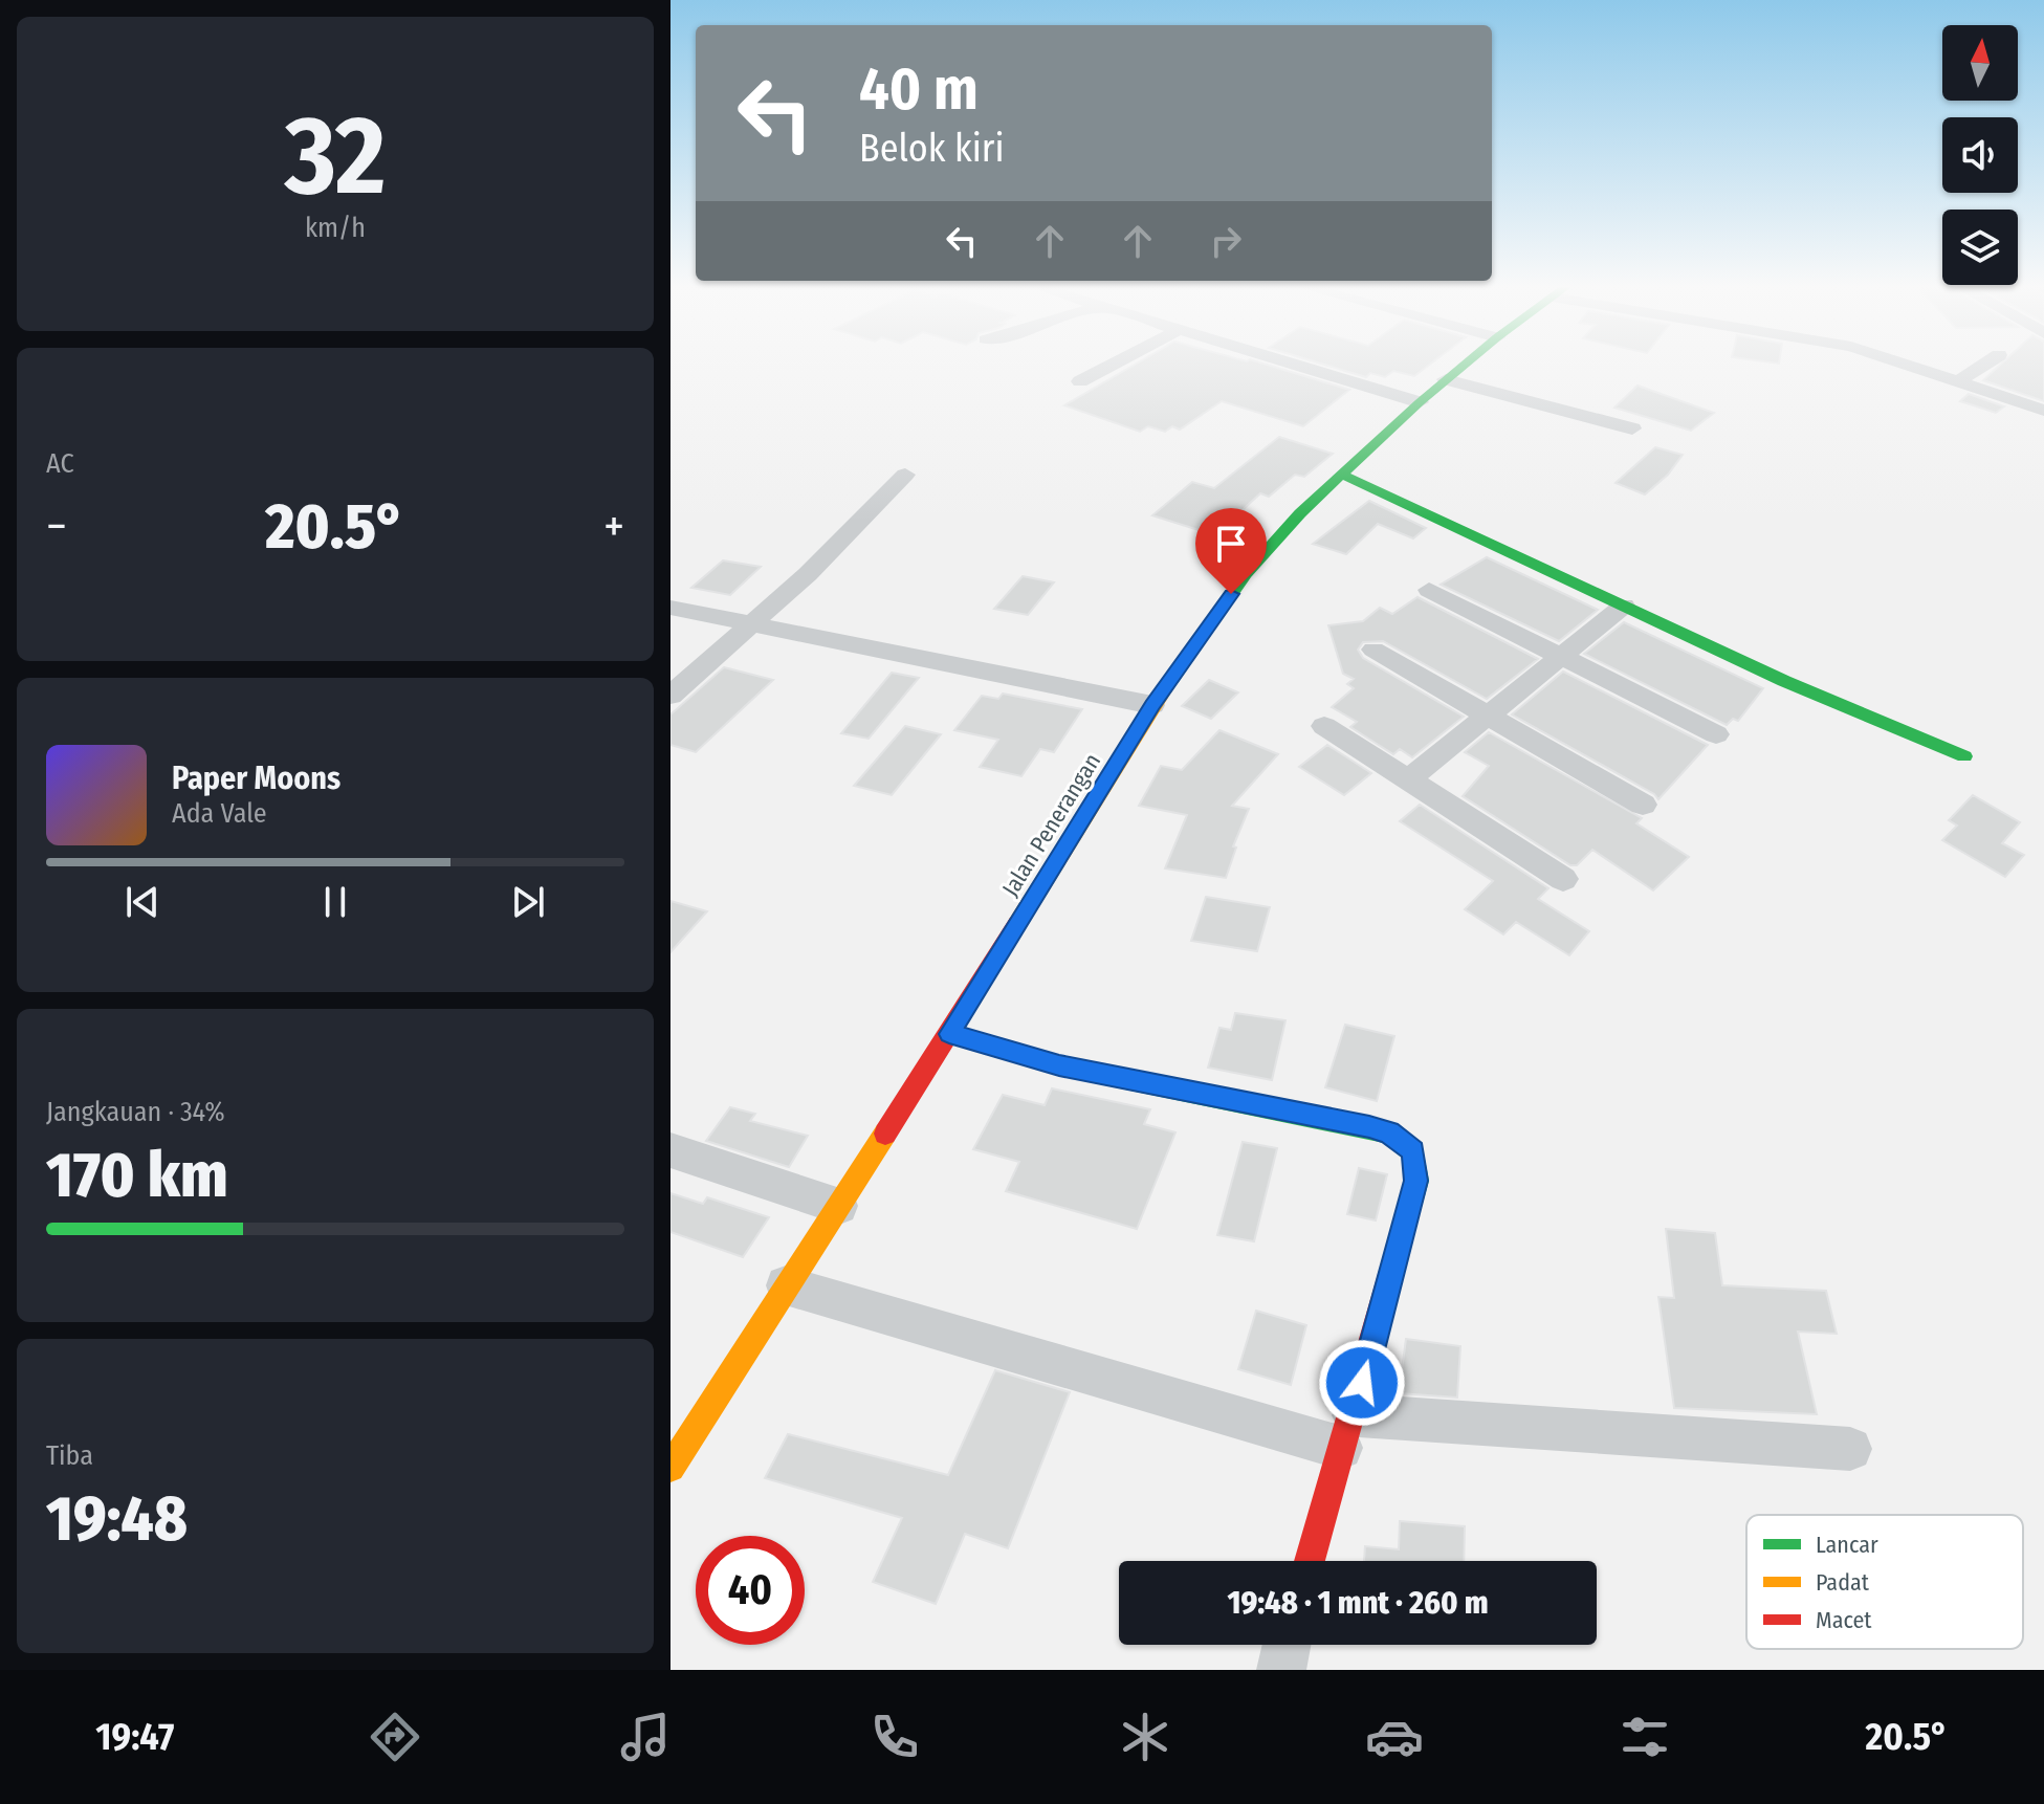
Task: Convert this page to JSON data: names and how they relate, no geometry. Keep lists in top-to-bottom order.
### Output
{
  "streets": {
    "street": ["Jalan Penerangan"]
  },
  "legend": ["Lancar", "Padat", "Macet"],
  "north": "top",
  "page": {
    "tile": [
      ["32", "km/h"],
      "AC",
      ["Jangkauan · 34%", "170 km"],
      ["Tiba", "19:48"]
    ],
    "turn": ["40 m", "Belok kiri"],
    "heat": ["−", "20.5°", "+"],
    "song": ["Paper Moons", "Ada Vale"],
    "limit": "40",
    "trip": "19:48 · 1 mnt · 260 m",
    "tabs": ["19:47", "20.5°"]
  }
}
